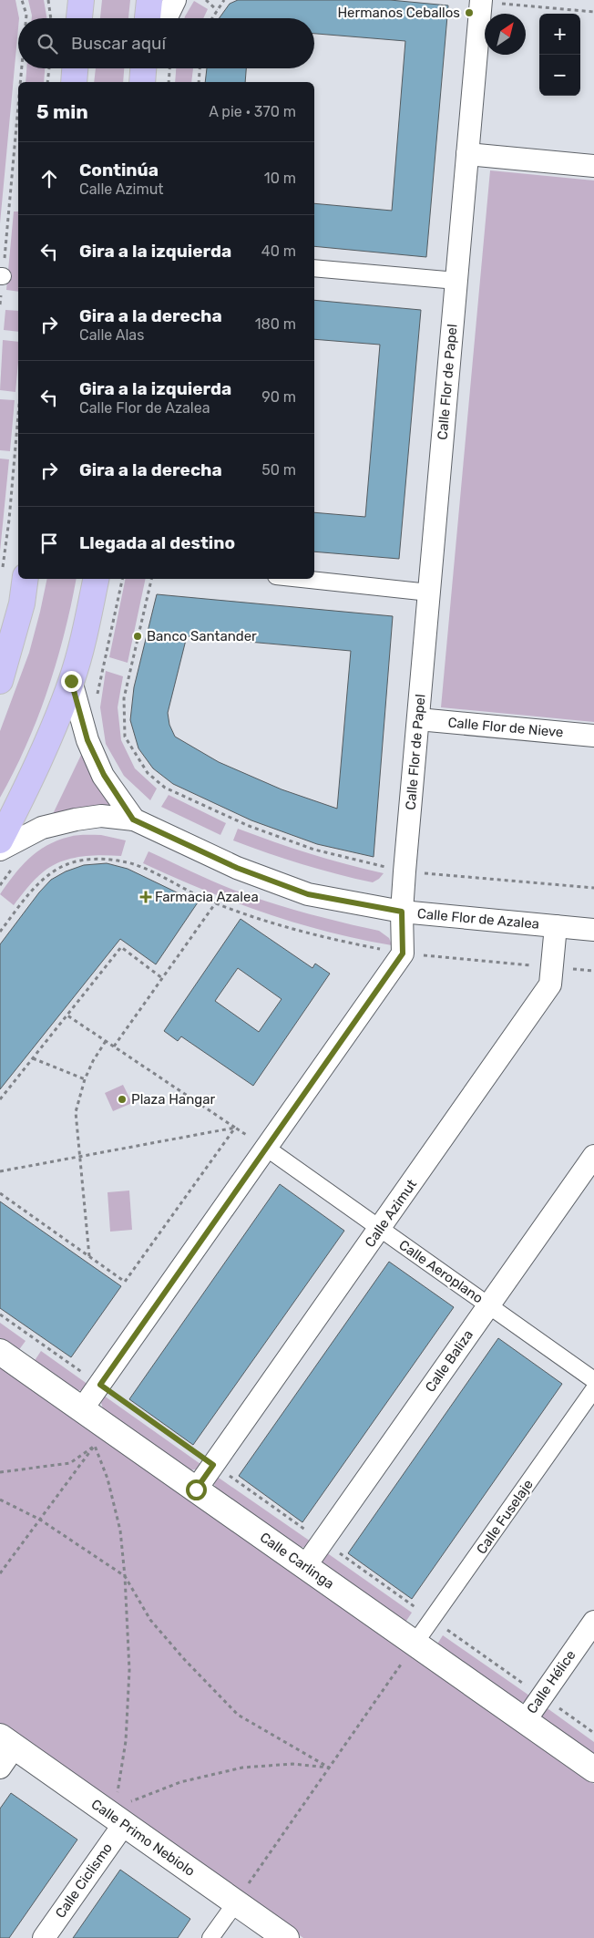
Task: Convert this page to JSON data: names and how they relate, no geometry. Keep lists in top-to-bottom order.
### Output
{
  "streets": {
    "street": [
      "Calle Flor de Papel",
      "Calle Flor de Nieve",
      "Calle Flor de Azalea",
      "Calle Azimut",
      "Calle Aeroplano",
      "Calle Baliza",
      "Calle Fuselaje",
      "Calle Carlinga",
      "Calle Hélice",
      "Calle Primo Nebiolo",
      "Calle Ciclismo"
    ]
  },
  "crossings": [
    ["Calle Flor de Papel", "Calle Flor de Nieve"],
    ["Calle Flor de Papel", "Calle Flor de Azalea"],
    ["Calle Flor de Azalea", "Calle Azimut"],
    ["Calle Azimut", "Calle Aeroplano"],
    ["Calle Azimut", "Calle Carlinga"],
    ["Calle Aeroplano", "Calle Baliza"],
    ["Calle Baliza", "Calle Carlinga"],
    ["Calle Fuselaje", "Calle Carlinga"],
    ["Calle Carlinga", "Calle Hélice"],
    ["Calle Primo Nebiolo", "Calle Ciclismo"]
  ],
  "places": {
    "other": ["Hermanos Ceballos", "Banco Santander", "Plaza Hangar"],
    "health": ["Farmacia Azalea"]
  },
  "north": "top right",
  "page": {
    "map_buttons": ["+", "−"],
    "search": "Buscar aquí",
    "heading": ["5 min", "A pie · 370 m"],
    "list": [
      ["Continúa", "Calle Azimut", "10 m"],
      ["Gira a la izquierda", "40 m"],
      ["Gira a la derecha", "Calle Alas", "180 m"],
      ["Gira a la izquierda", "Calle Flor de Azalea", "90 m"],
      ["Gira a la derecha", "50 m"],
      "Llegada al destino"
    ]
  }
}
